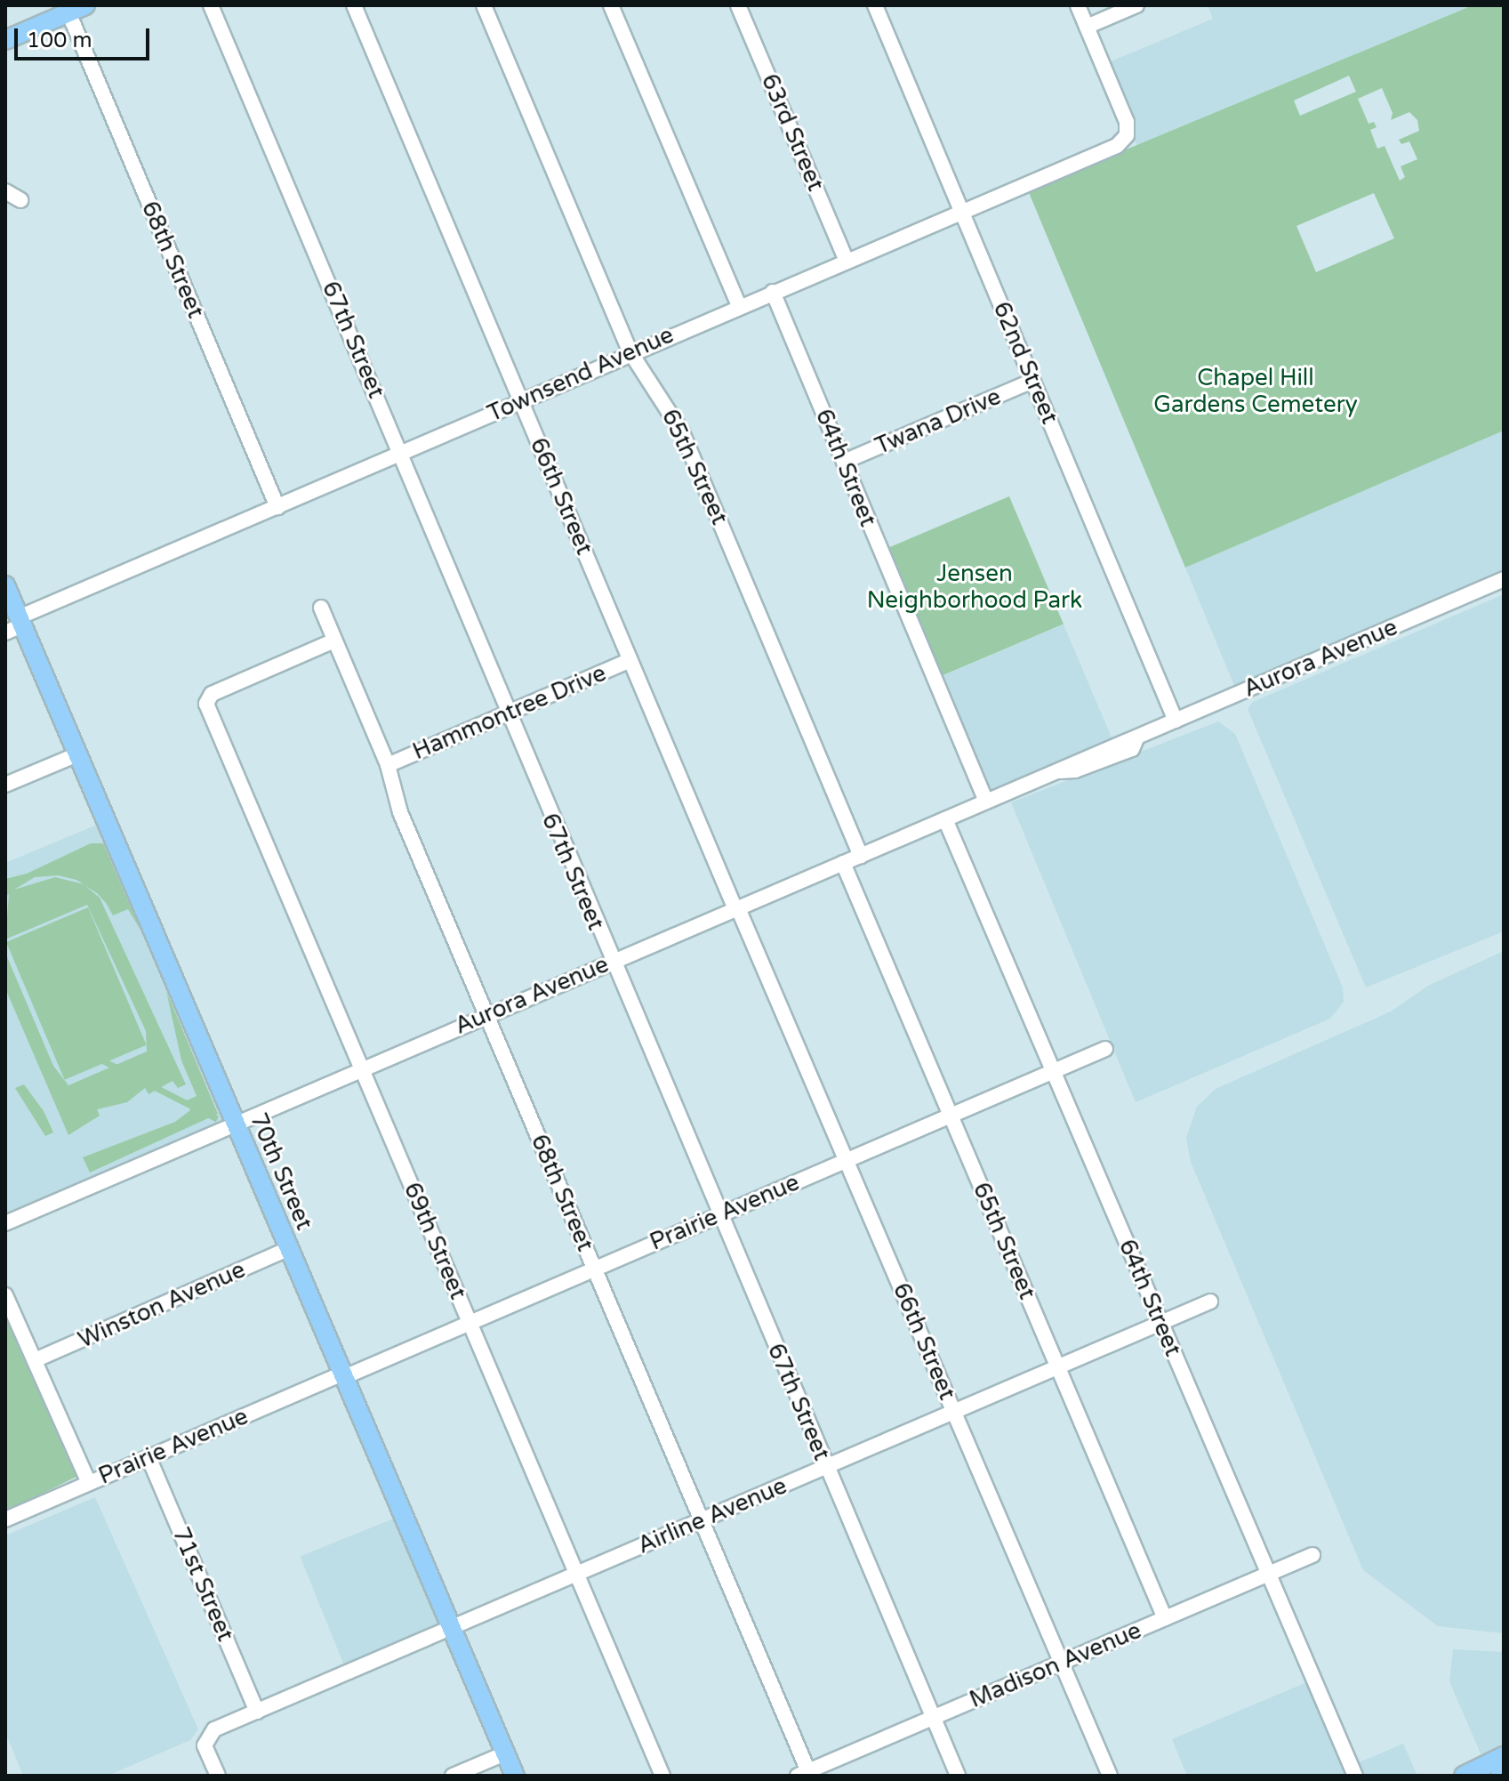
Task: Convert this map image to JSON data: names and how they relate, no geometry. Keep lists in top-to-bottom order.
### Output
{
  "streets": {
    "main road": ["70th Street"],
    "street": [
      "63rd Street",
      "68th Street",
      "67th Street",
      "62nd Street",
      "Townsend Avenue",
      "Twana Drive",
      "65th Street",
      "64th Street",
      "66th Street",
      "Aurora Avenue",
      "Hammontree Drive",
      "Prairie Avenue",
      "69th Street",
      "Winston Avenue",
      "Airline Avenue",
      "71st Street",
      "Madison Avenue"
    ]
  },
  "crossings": [
    ["63rd Street", "Townsend Avenue"],
    ["68th Street", "Townsend Avenue"],
    ["68th Street", "Aurora Avenue"],
    ["68th Street", "Hammontree Drive"],
    ["68th Street", "Prairie Avenue"],
    ["68th Street", "69th Street"],
    ["68th Street", "Airline Avenue"],
    ["68th Street", "Madison Avenue"],
    ["67th Street", "Townsend Avenue"],
    ["67th Street", "Aurora Avenue"],
    ["67th Street", "Hammontree Drive"],
    ["67th Street", "Prairie Avenue"],
    ["67th Street", "Airline Avenue"],
    ["67th Street", "Madison Avenue"],
    ["62nd Street", "Townsend Avenue"],
    ["62nd Street", "Twana Drive"],
    ["62nd Street", "Aurora Avenue"],
    ["Townsend Avenue", "65th Street"],
    ["Townsend Avenue", "64th Street"],
    ["Townsend Avenue", "66th Street"],
    ["Townsend Avenue", "70th Street"],
    ["Twana Drive", "64th Street"],
    ["65th Street", "Aurora Avenue"],
    ["65th Street", "Prairie Avenue"],
    ["65th Street", "Airline Avenue"],
    ["65th Street", "Madison Avenue"],
    ["64th Street", "Aurora Avenue"],
    ["64th Street", "Prairie Avenue"],
    ["64th Street", "Airline Avenue"],
    ["64th Street", "Madison Avenue"],
    ["66th Street", "Aurora Avenue"],
    ["66th Street", "Hammontree Drive"],
    ["66th Street", "Prairie Avenue"],
    ["66th Street", "Airline Avenue"],
    ["66th Street", "Madison Avenue"],
    ["Aurora Avenue", "70th Street"],
    ["Aurora Avenue", "69th Street"],
    ["70th Street", "Prairie Avenue"],
    ["70th Street", "Winston Avenue"],
    ["70th Street", "Airline Avenue"],
    ["Prairie Avenue", "69th Street"],
    ["Prairie Avenue", "71st Street"],
    ["69th Street", "Airline Avenue"],
    ["Airline Avenue", "71st Street"]
  ],
  "parks": ["Chapel Hill Gardens Cemetery", "Jensen Neighborhood Park"],
  "scale_bar": "100 m"
}
